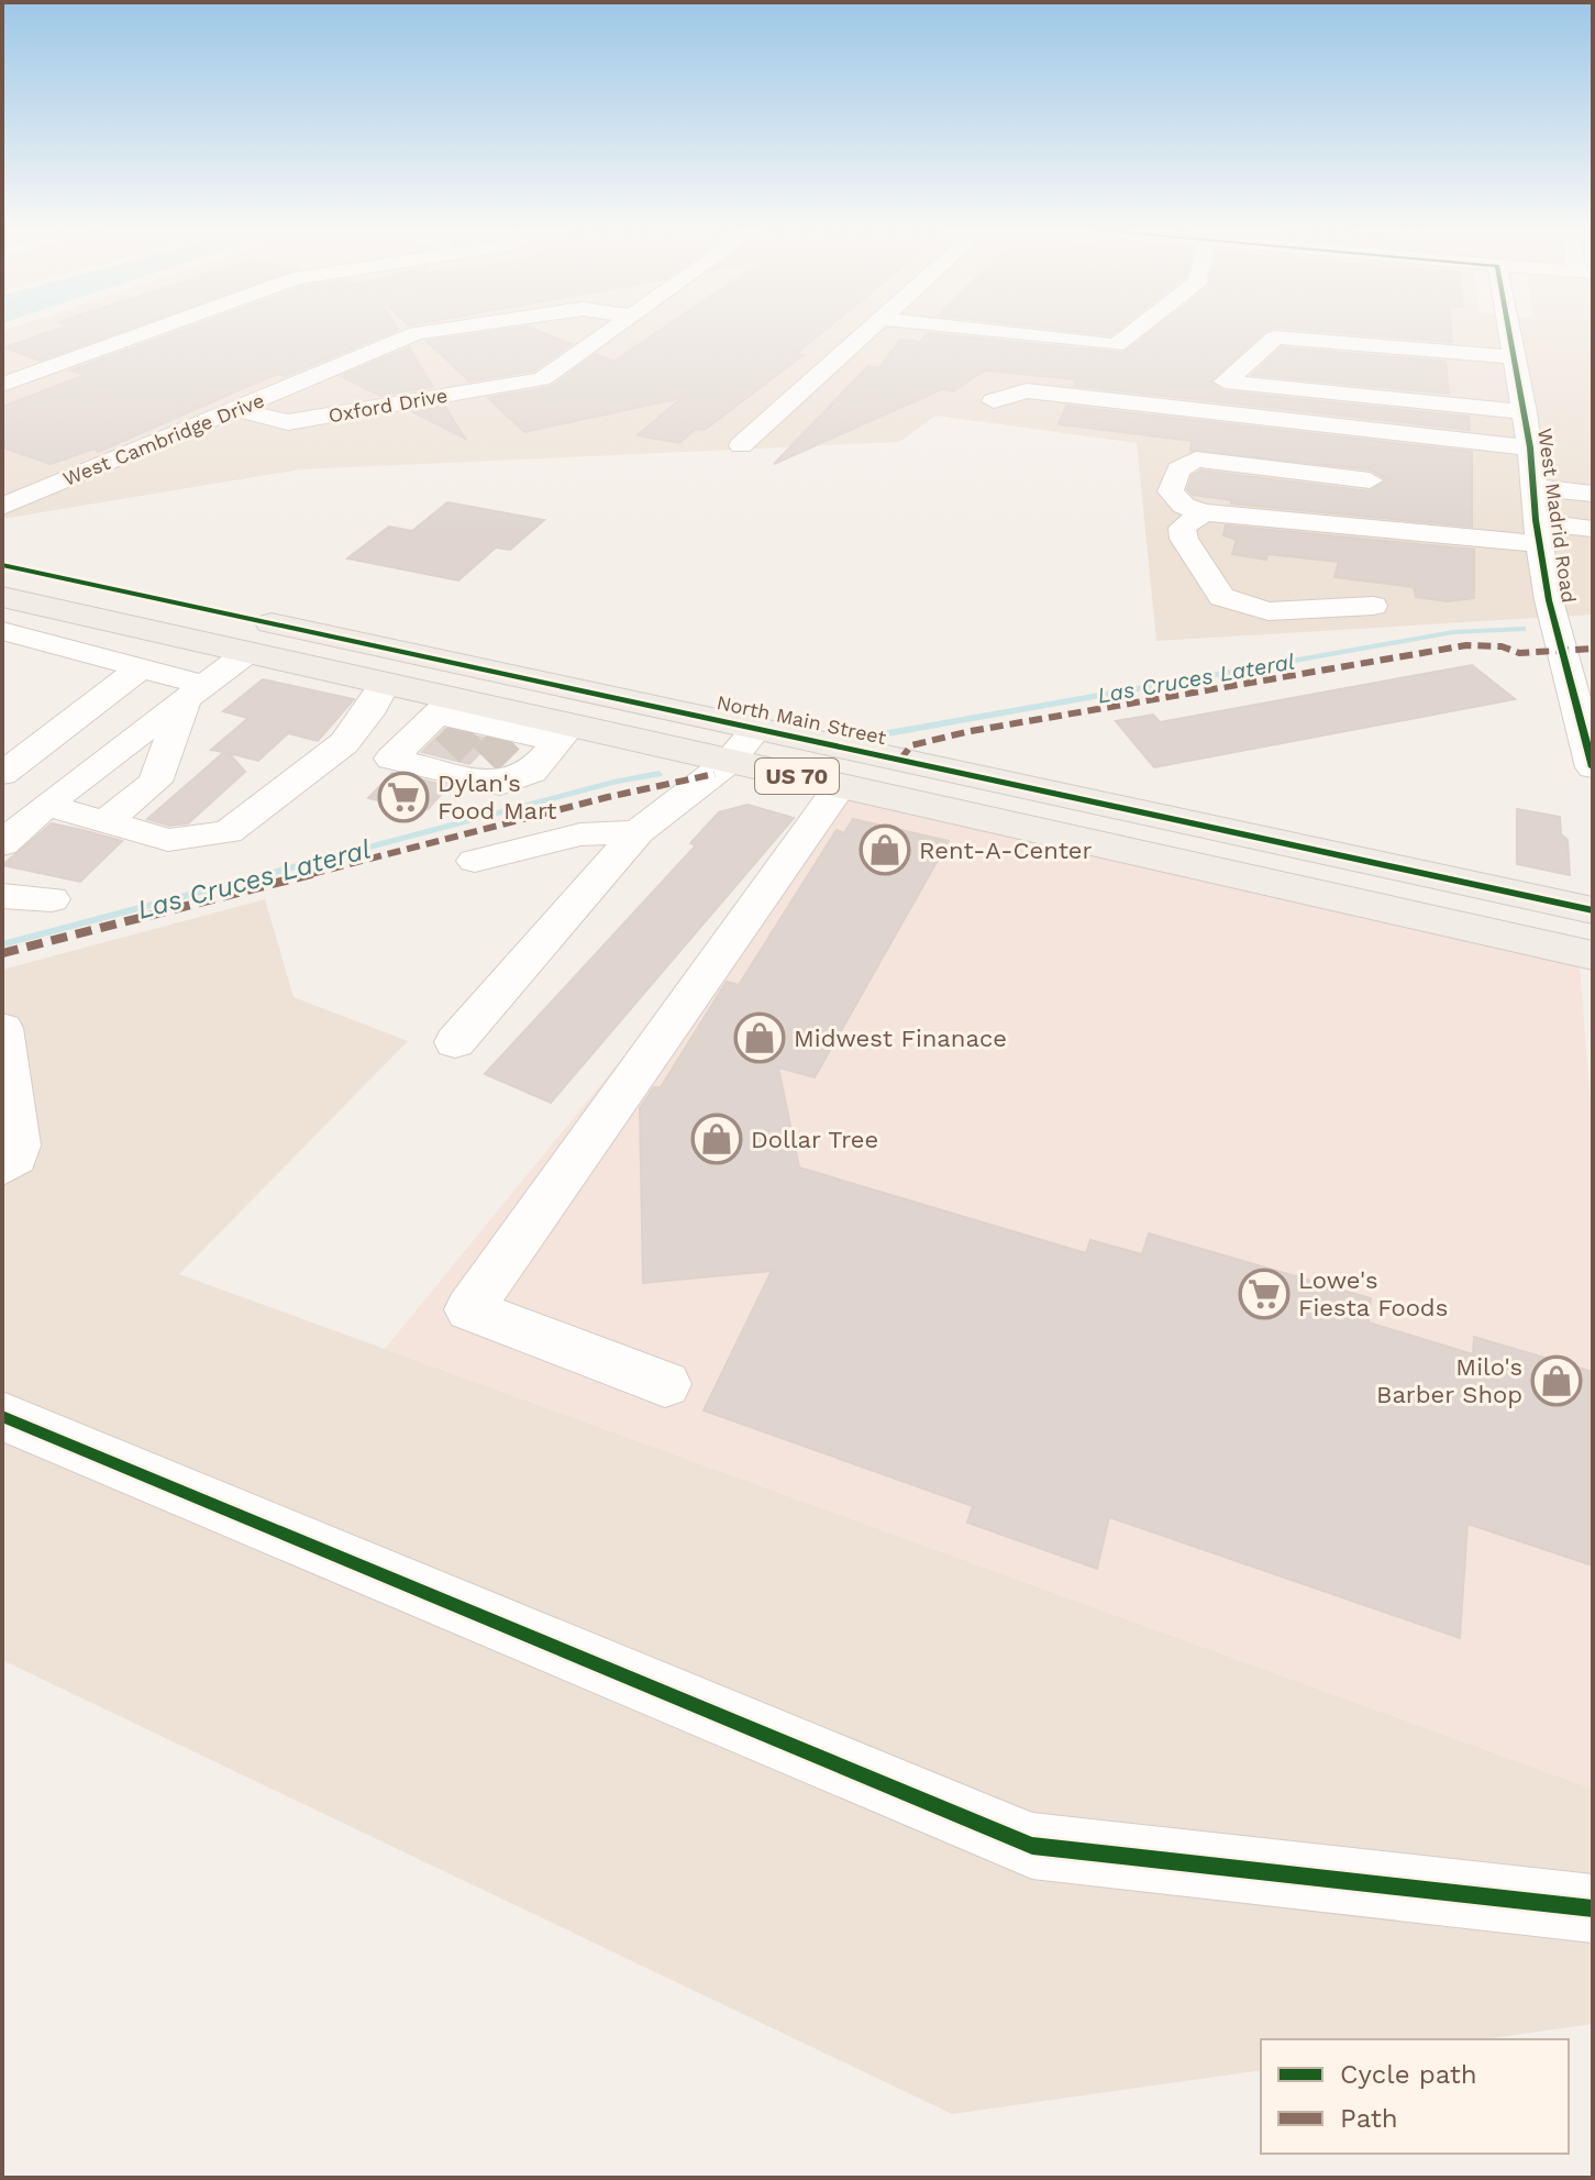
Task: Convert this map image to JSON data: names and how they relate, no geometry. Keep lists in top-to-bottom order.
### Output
{
  "streets": {
    "main road": ["North Main Street", "US 70"],
    "street": ["Oxford Drive", "West Cambridge Drive", "West Madrid Road"]
  },
  "crossings": [
    ["Oxford Drive", "West Cambridge Drive"]
  ],
  "water": ["Las Cruces Lateral"],
  "places": {
    "supermarket": ["Dylan's Food Mart", "Lowe's Fiesta Foods"],
    "shop": [
      "Rent-A-Center",
      "Midwest Finanace",
      "Dollar Tree",
      "Milo's Barber Shop"
    ]
  },
  "legend": ["Cycle path", "Path"]
}
